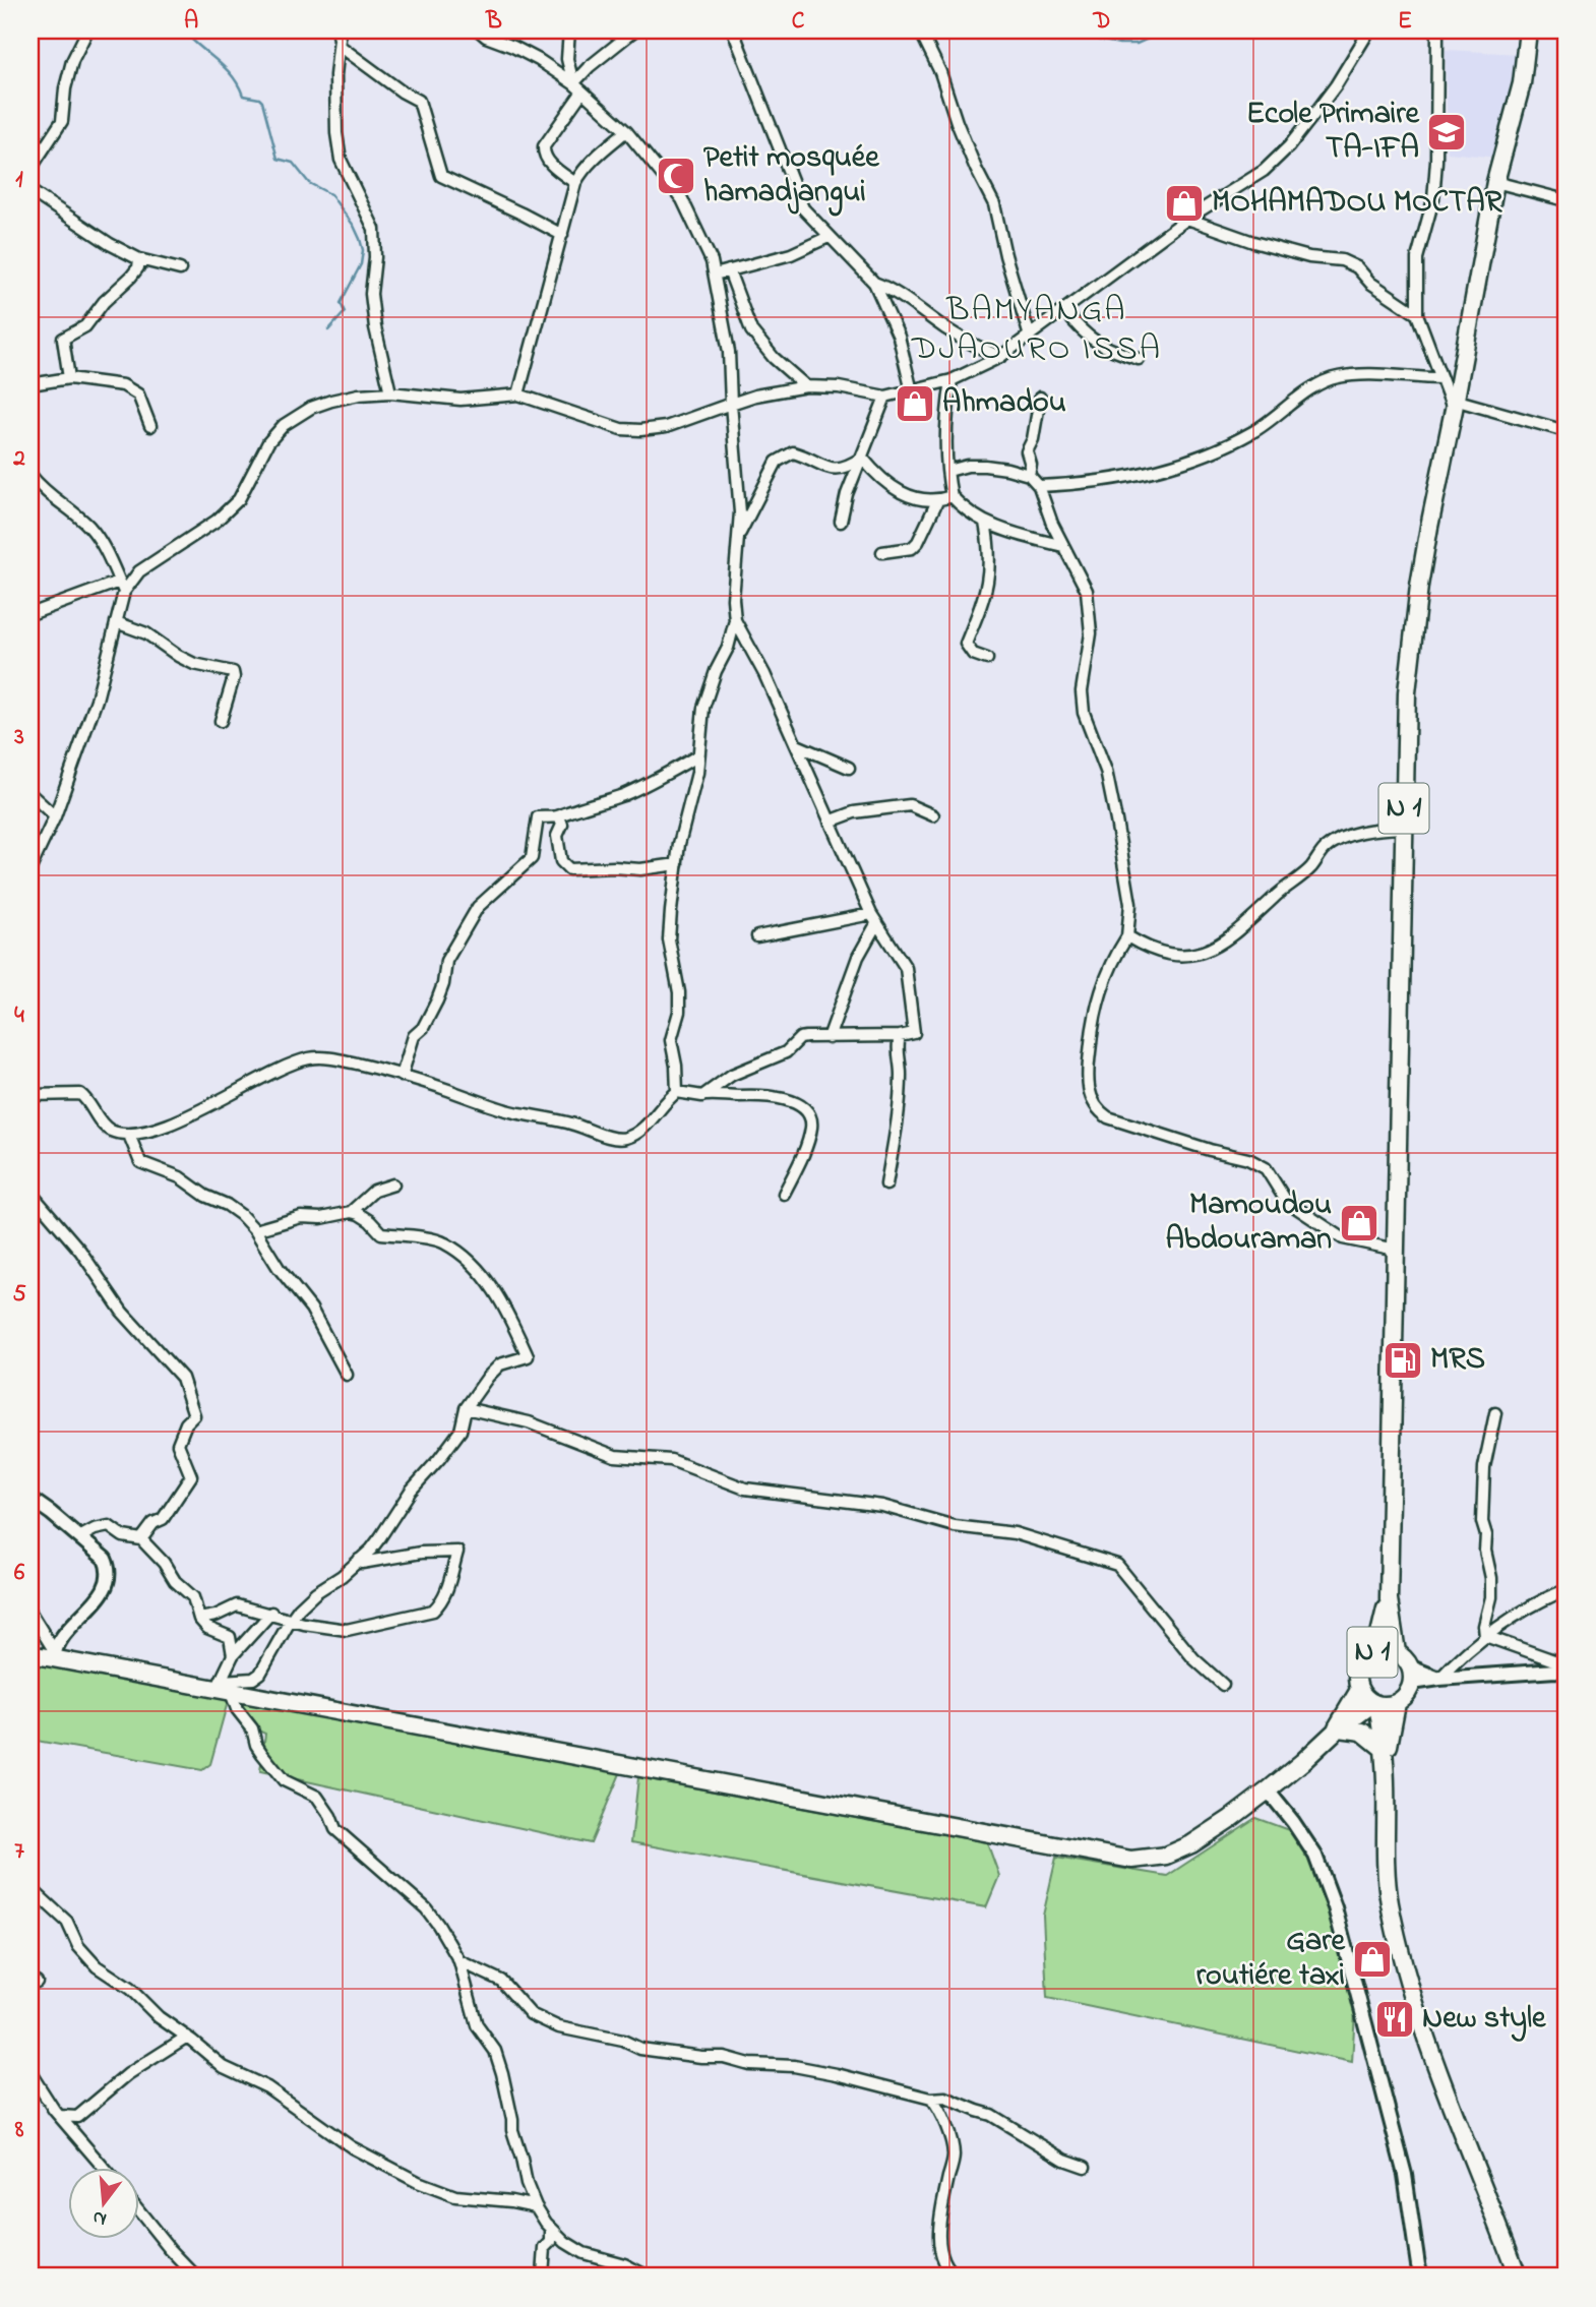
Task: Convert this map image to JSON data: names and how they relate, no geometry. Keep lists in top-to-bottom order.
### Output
{
  "streets": {
    "main road": ["N 1"]
  },
  "districts": ["BAMYANGA DJAOURO ISSA"],
  "places": {
    "school or university": ["Ecole Primaire TA-IFA"],
    "mosque": ["Petit mosquée hamadjangui"],
    "shop": [
      "MOHAMADOU MOCTAR",
      "Ahmadou",
      "Mamoudou Abdouraman",
      "Gare routiére taxi"
    ],
    "fuel station": ["MRS"],
    "restaurant": ["New style"]
  },
  "north": "bottom",
  "grid": {
    "columns": [
      "A",
      "B",
      "C",
      "D",
      "E"
    ],
    "rows": [
      "1",
      "2",
      "3",
      "4",
      "5",
      "6",
      "7",
      "8"
    ]
  }
}
